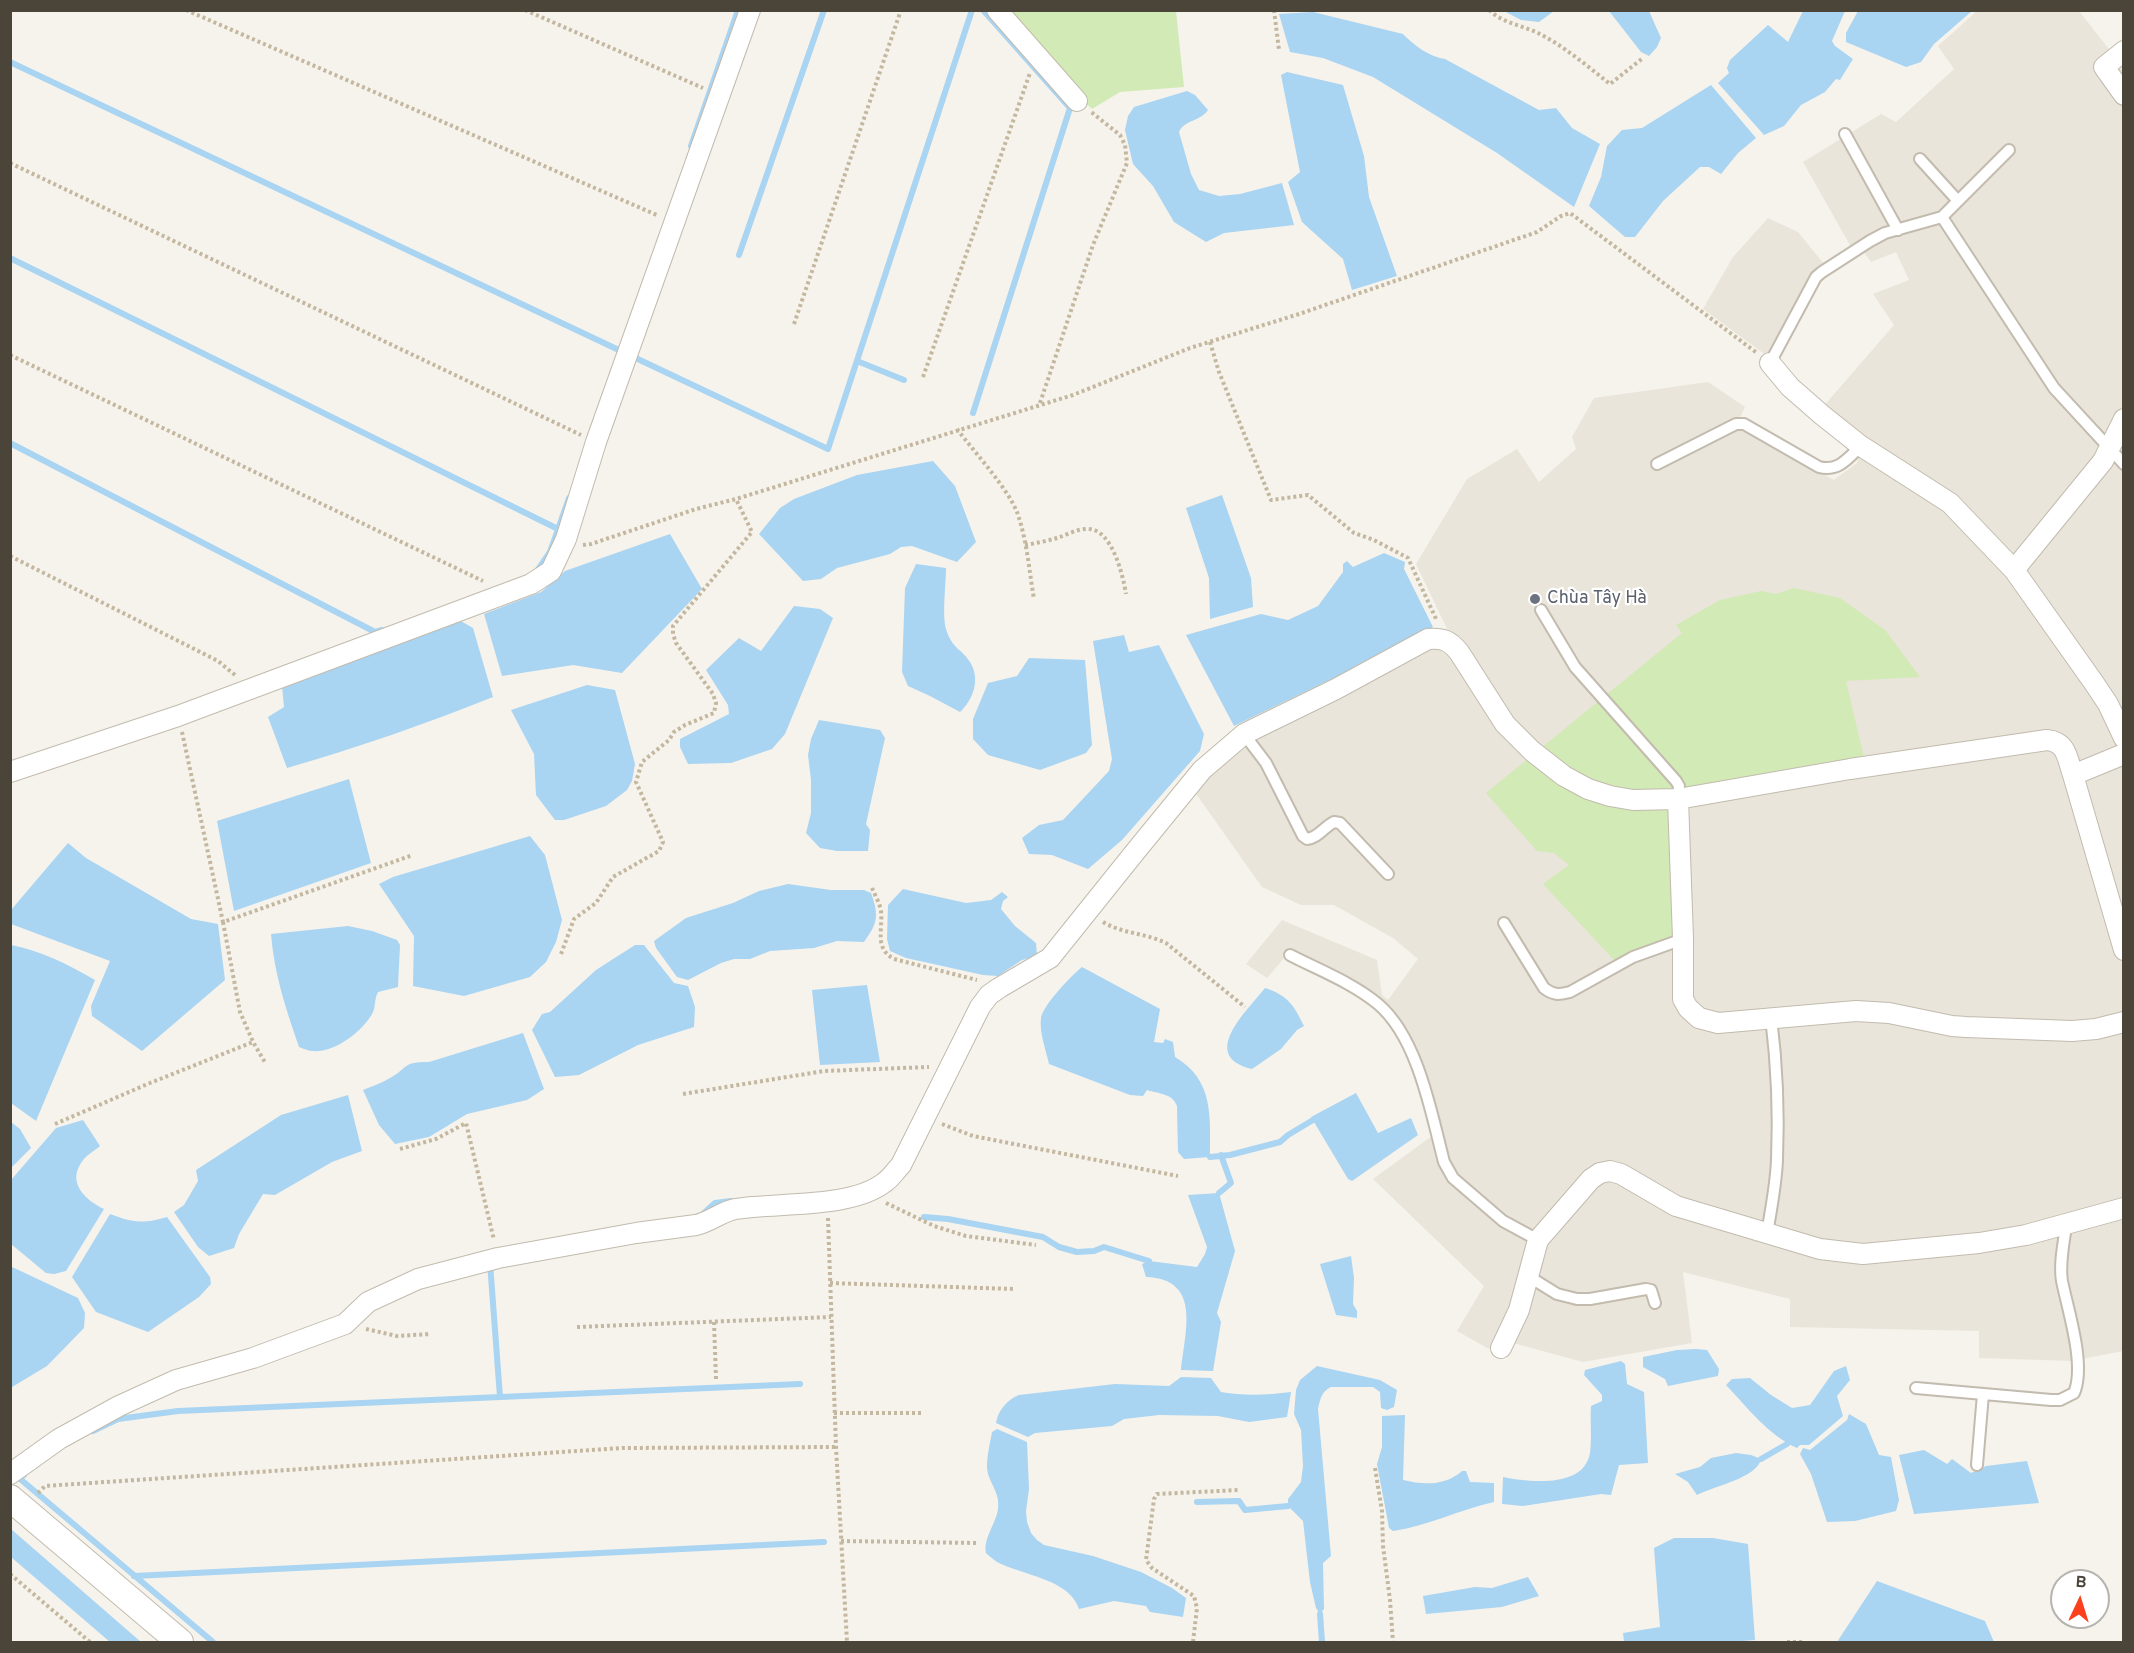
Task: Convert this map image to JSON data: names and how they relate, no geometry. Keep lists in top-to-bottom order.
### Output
{
  "places": ["Chùa Tây Hà"],
  "north": "top"
}
